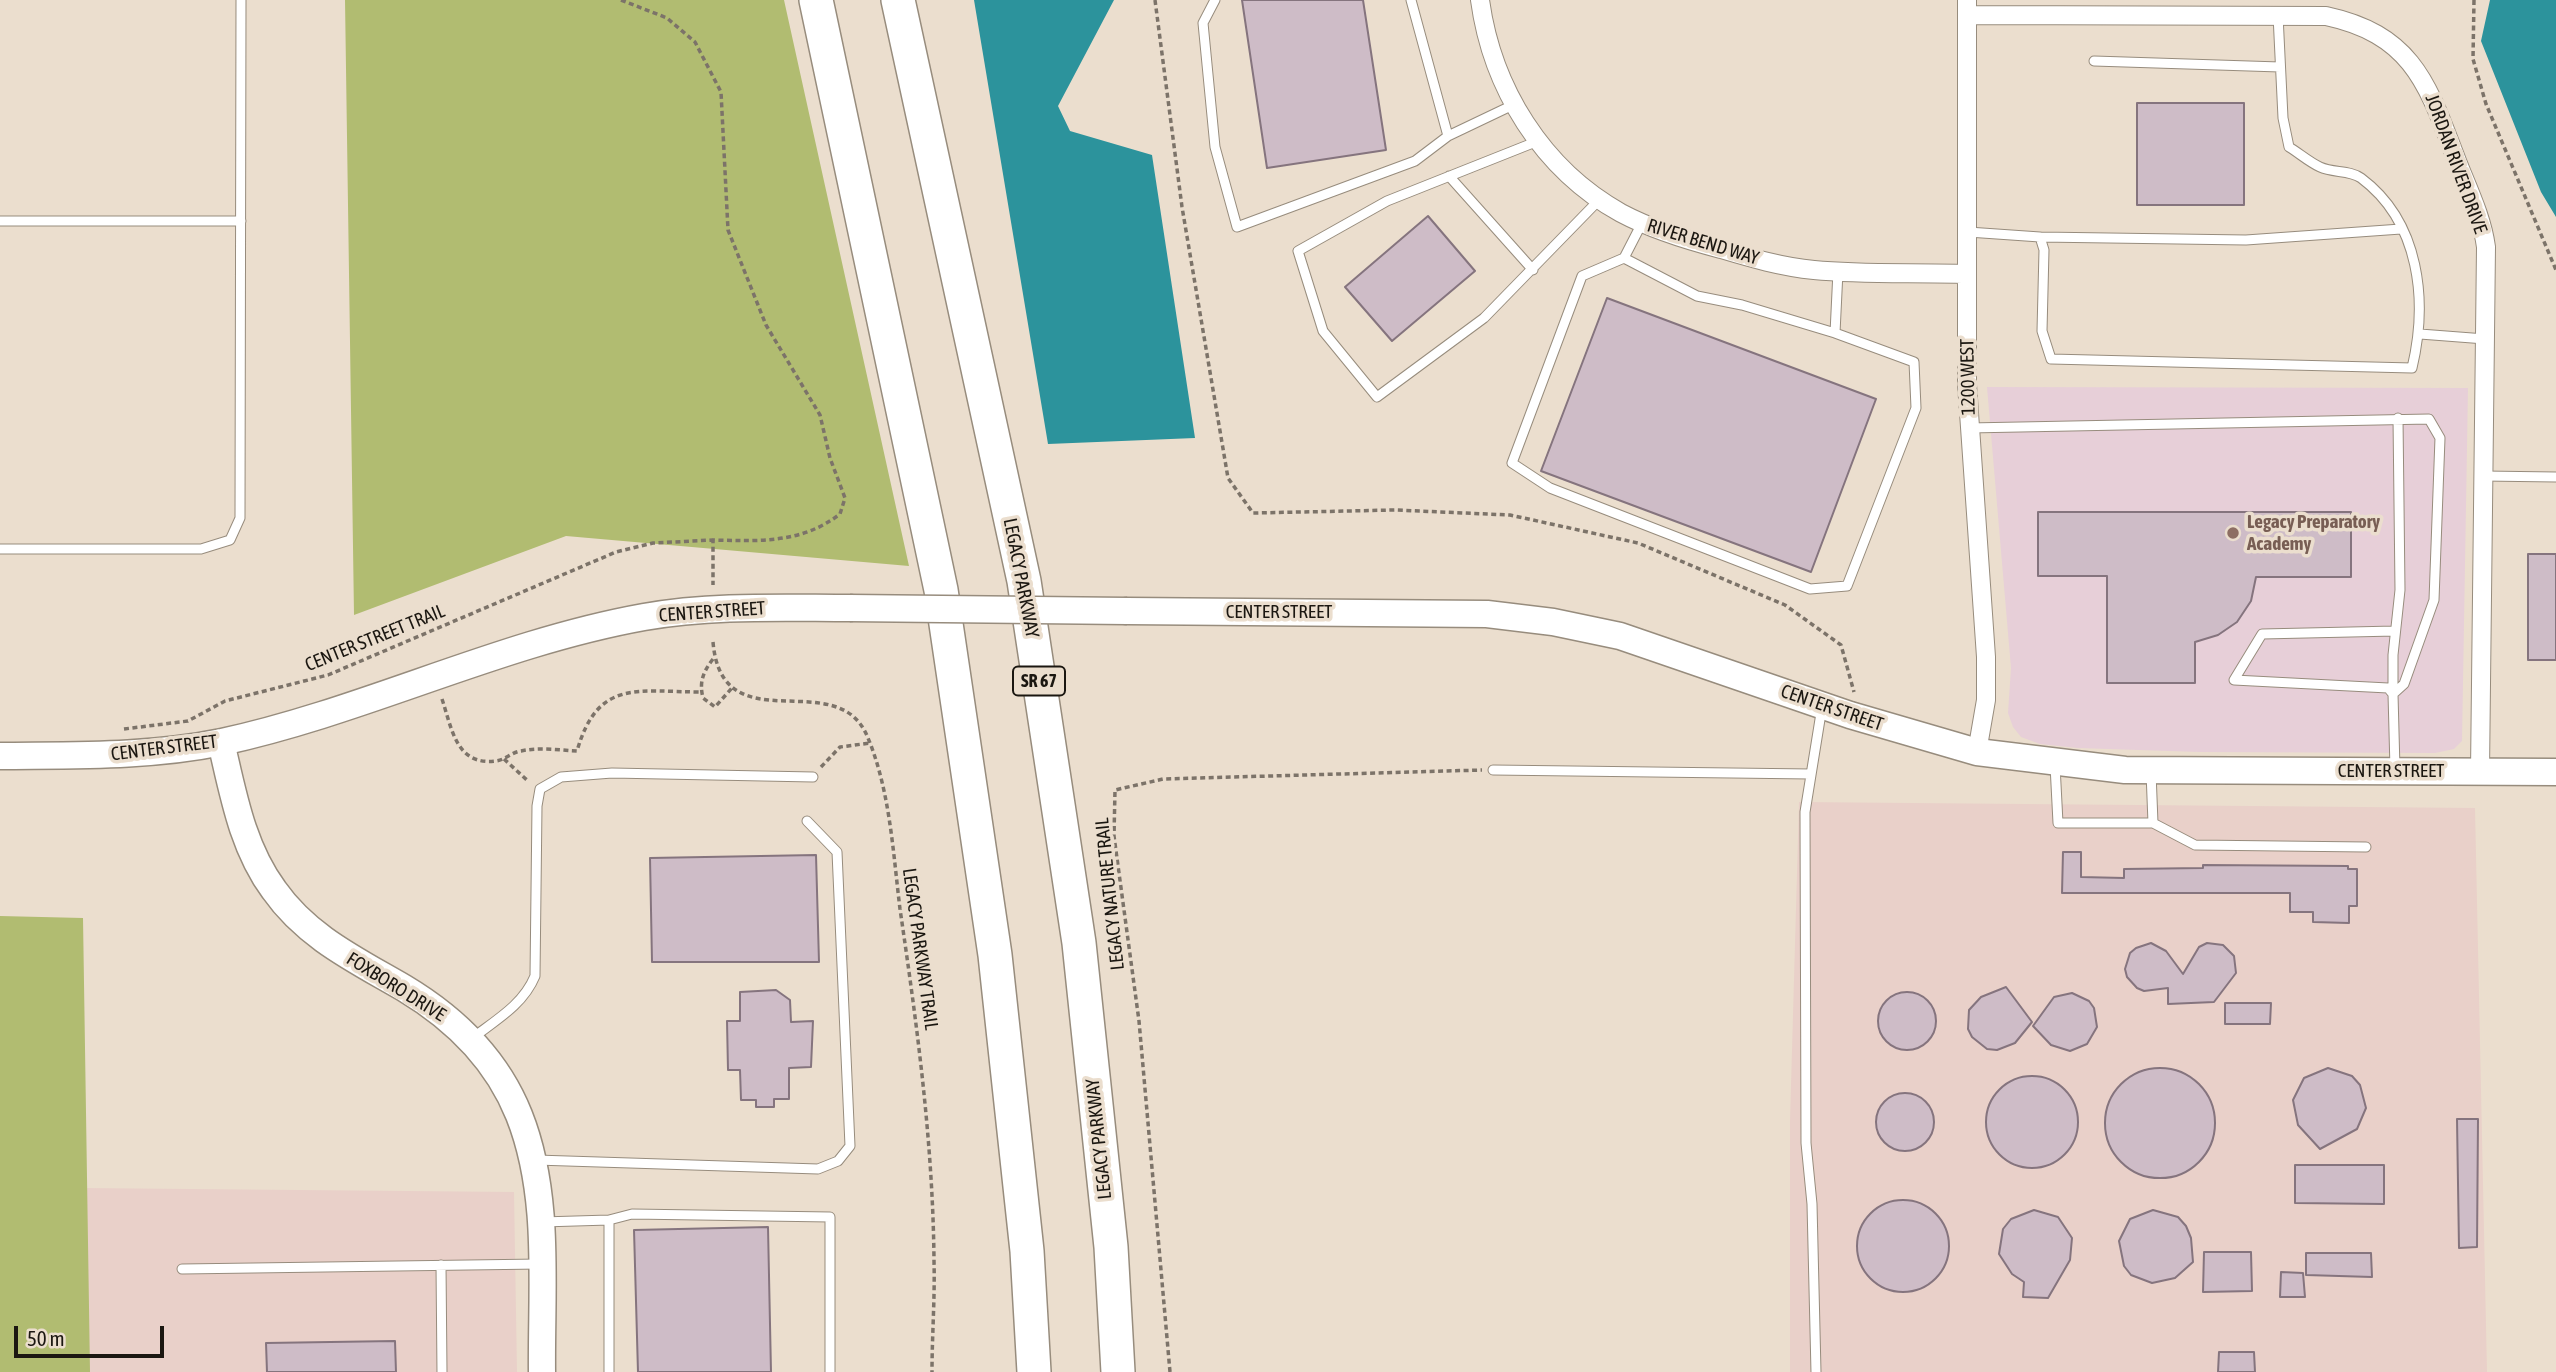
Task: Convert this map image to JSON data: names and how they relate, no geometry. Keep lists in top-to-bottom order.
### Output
{
  "streets": {
    "highway": ["LEGACY PARKWAY", "SR 67"],
    "street": [
      "JORDAN RIVER DRIVE",
      "RIVER BEND WAY",
      "1200 WEST",
      "CENTER STREET",
      "FOXBORO DRIVE"
    ],
    "path": ["CENTER STREET TRAIL", "LEGACY NATURE TRAIL", "LEGACY PARKWAY TRAIL"]
  },
  "crossings": [
    ["JORDAN RIVER DRIVE", "1200 WEST"],
    ["JORDAN RIVER DRIVE", "CENTER STREET"],
    ["RIVER BEND WAY", "1200 WEST"],
    ["1200 WEST", "CENTER STREET"],
    ["CENTER STREET", "FOXBORO DRIVE"]
  ],
  "places": ["Legacy Preparatory Academy"],
  "scale_bar": "50 m"
}
